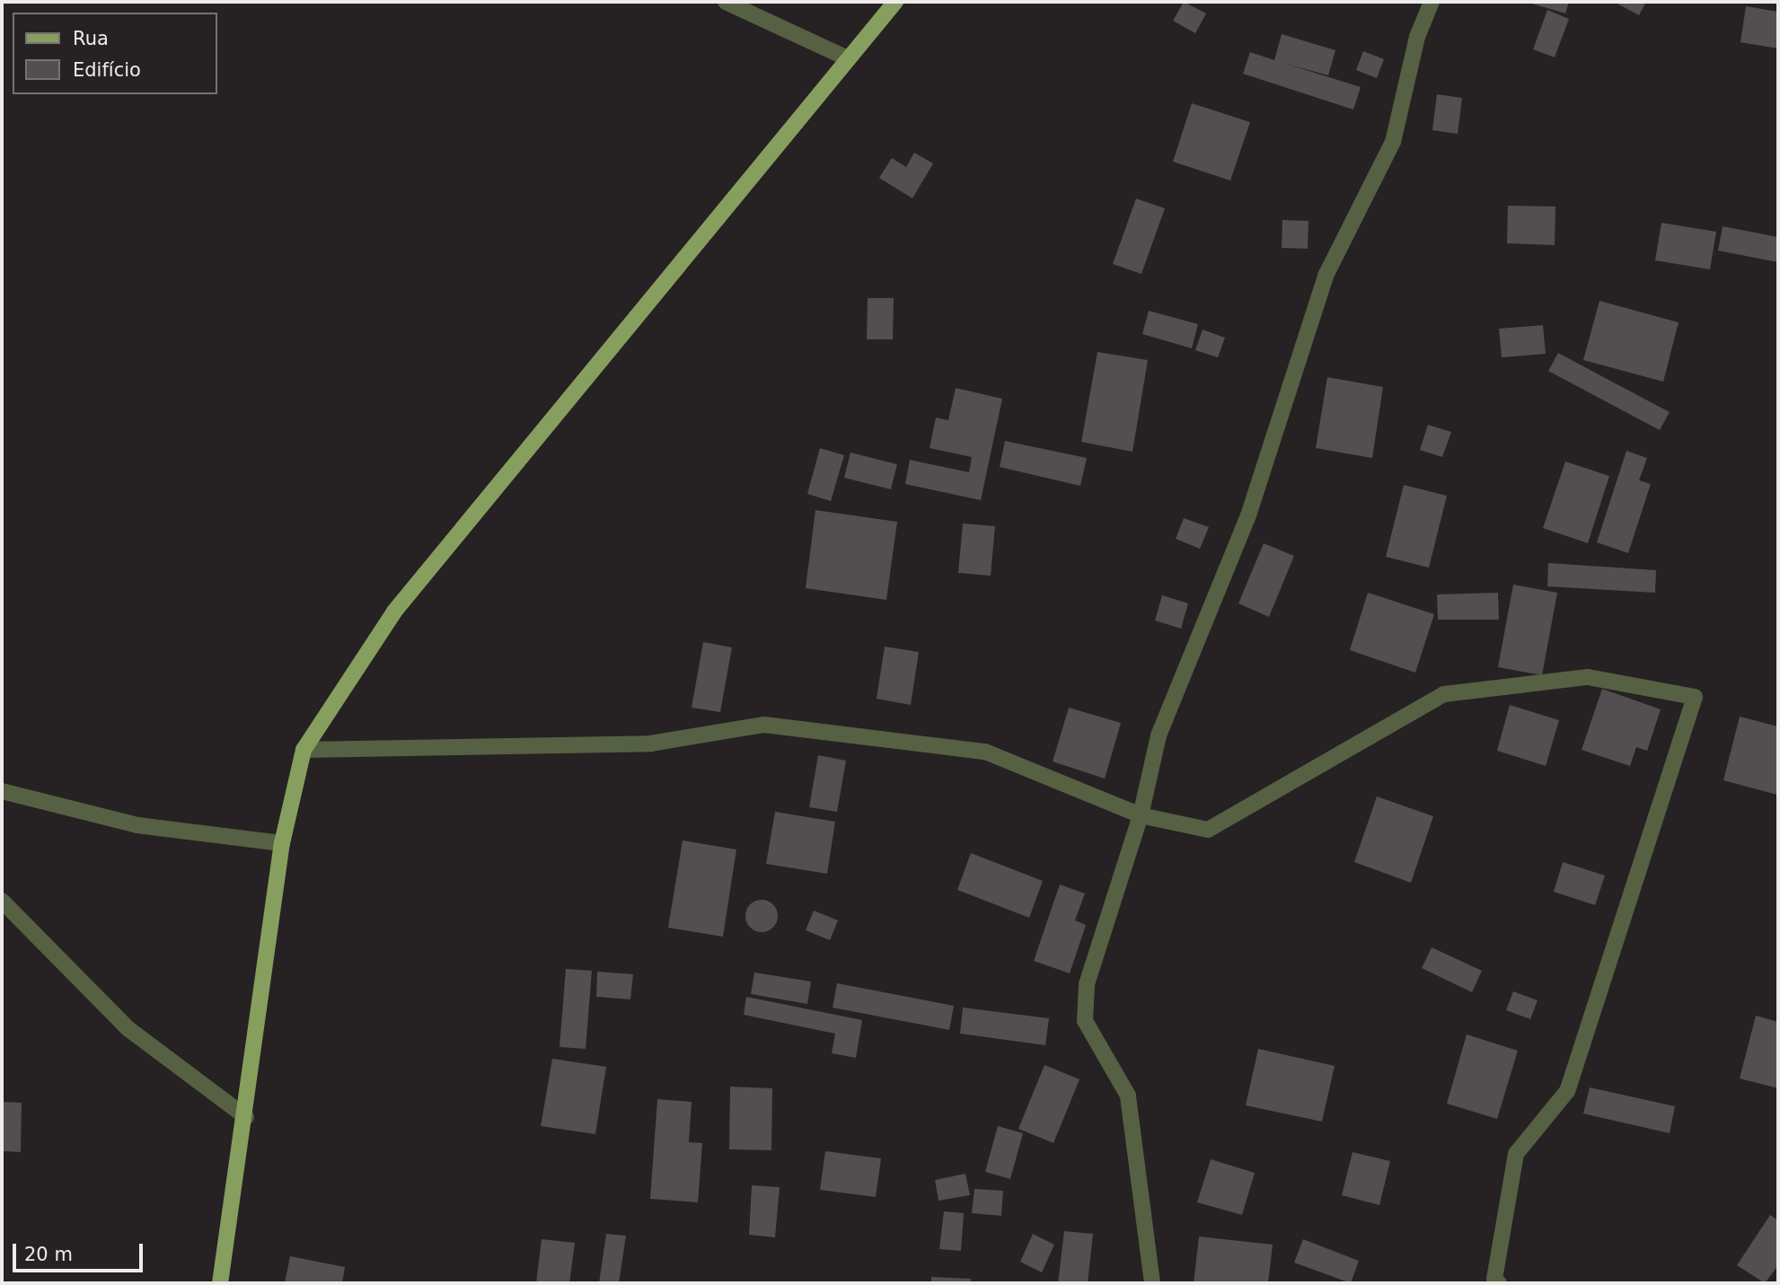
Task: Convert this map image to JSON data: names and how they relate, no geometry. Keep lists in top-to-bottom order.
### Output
{
  "legend": ["Rua", "Edifício"],
  "scale_bar": "20 m"
}
